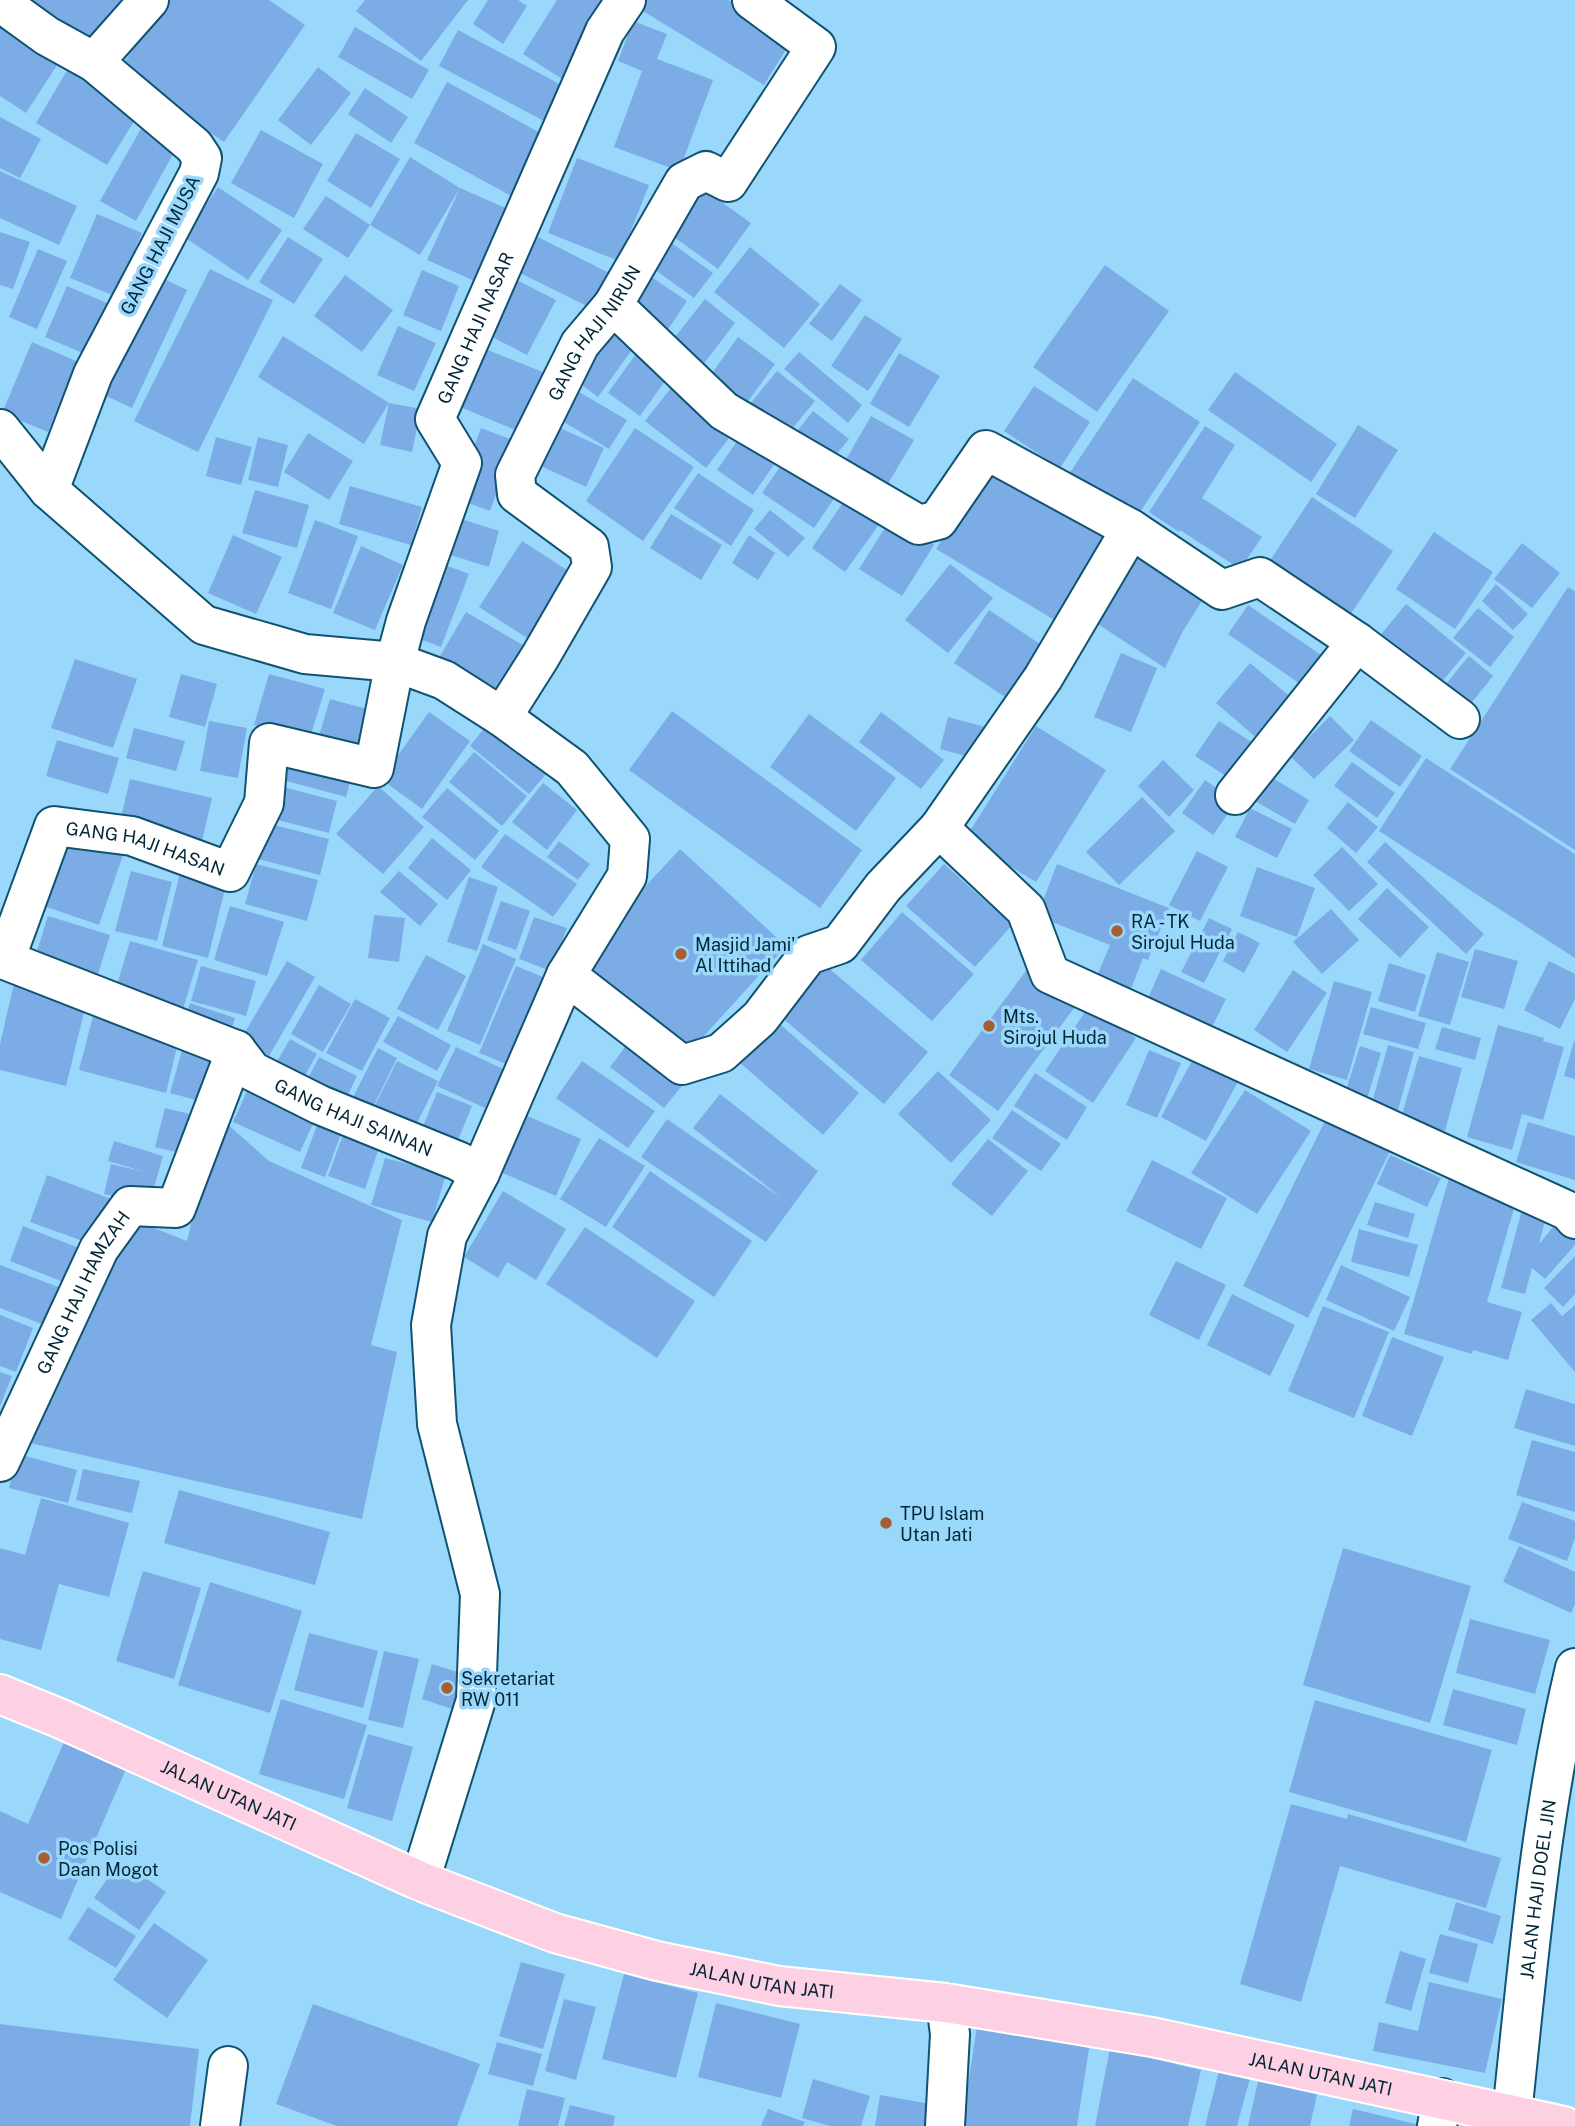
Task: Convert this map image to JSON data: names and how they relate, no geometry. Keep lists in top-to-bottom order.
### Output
{
  "streets": {
    "main road": ["JALAN UTAN JATI"],
    "street": [
      "GANG HAJI MUSA",
      "GANG HAJI NASAR",
      "GANG HAJI NIRUN",
      "GANG HAJI HASAN",
      "GANG HAJI SAINAN",
      "GANG HAJI HAMZAH",
      "JALAN HAJI DOEL JIN"
    ]
  },
  "crossings": [
    ["GANG HAJI NASAR", "GANG HAJI HASAN"],
    ["GANG HAJI HASAN", "GANG HAJI SAINAN"],
    ["GANG HAJI HASAN", "GANG HAJI HAMZAH"],
    ["GANG HAJI SAINAN", "GANG HAJI HAMZAH"],
    ["JALAN UTAN JATI", "JALAN HAJI DOEL JIN"]
  ],
  "places": [
    "RA - TK Sirojul Huda",
    "Masjid Jami' Al Ittihad",
    "Mts. Sirojul Huda",
    "TPU Islam Utan Jati",
    "Sekretariat RW 011",
    "Pos Polisi Daan Mogot"
  ]
}
